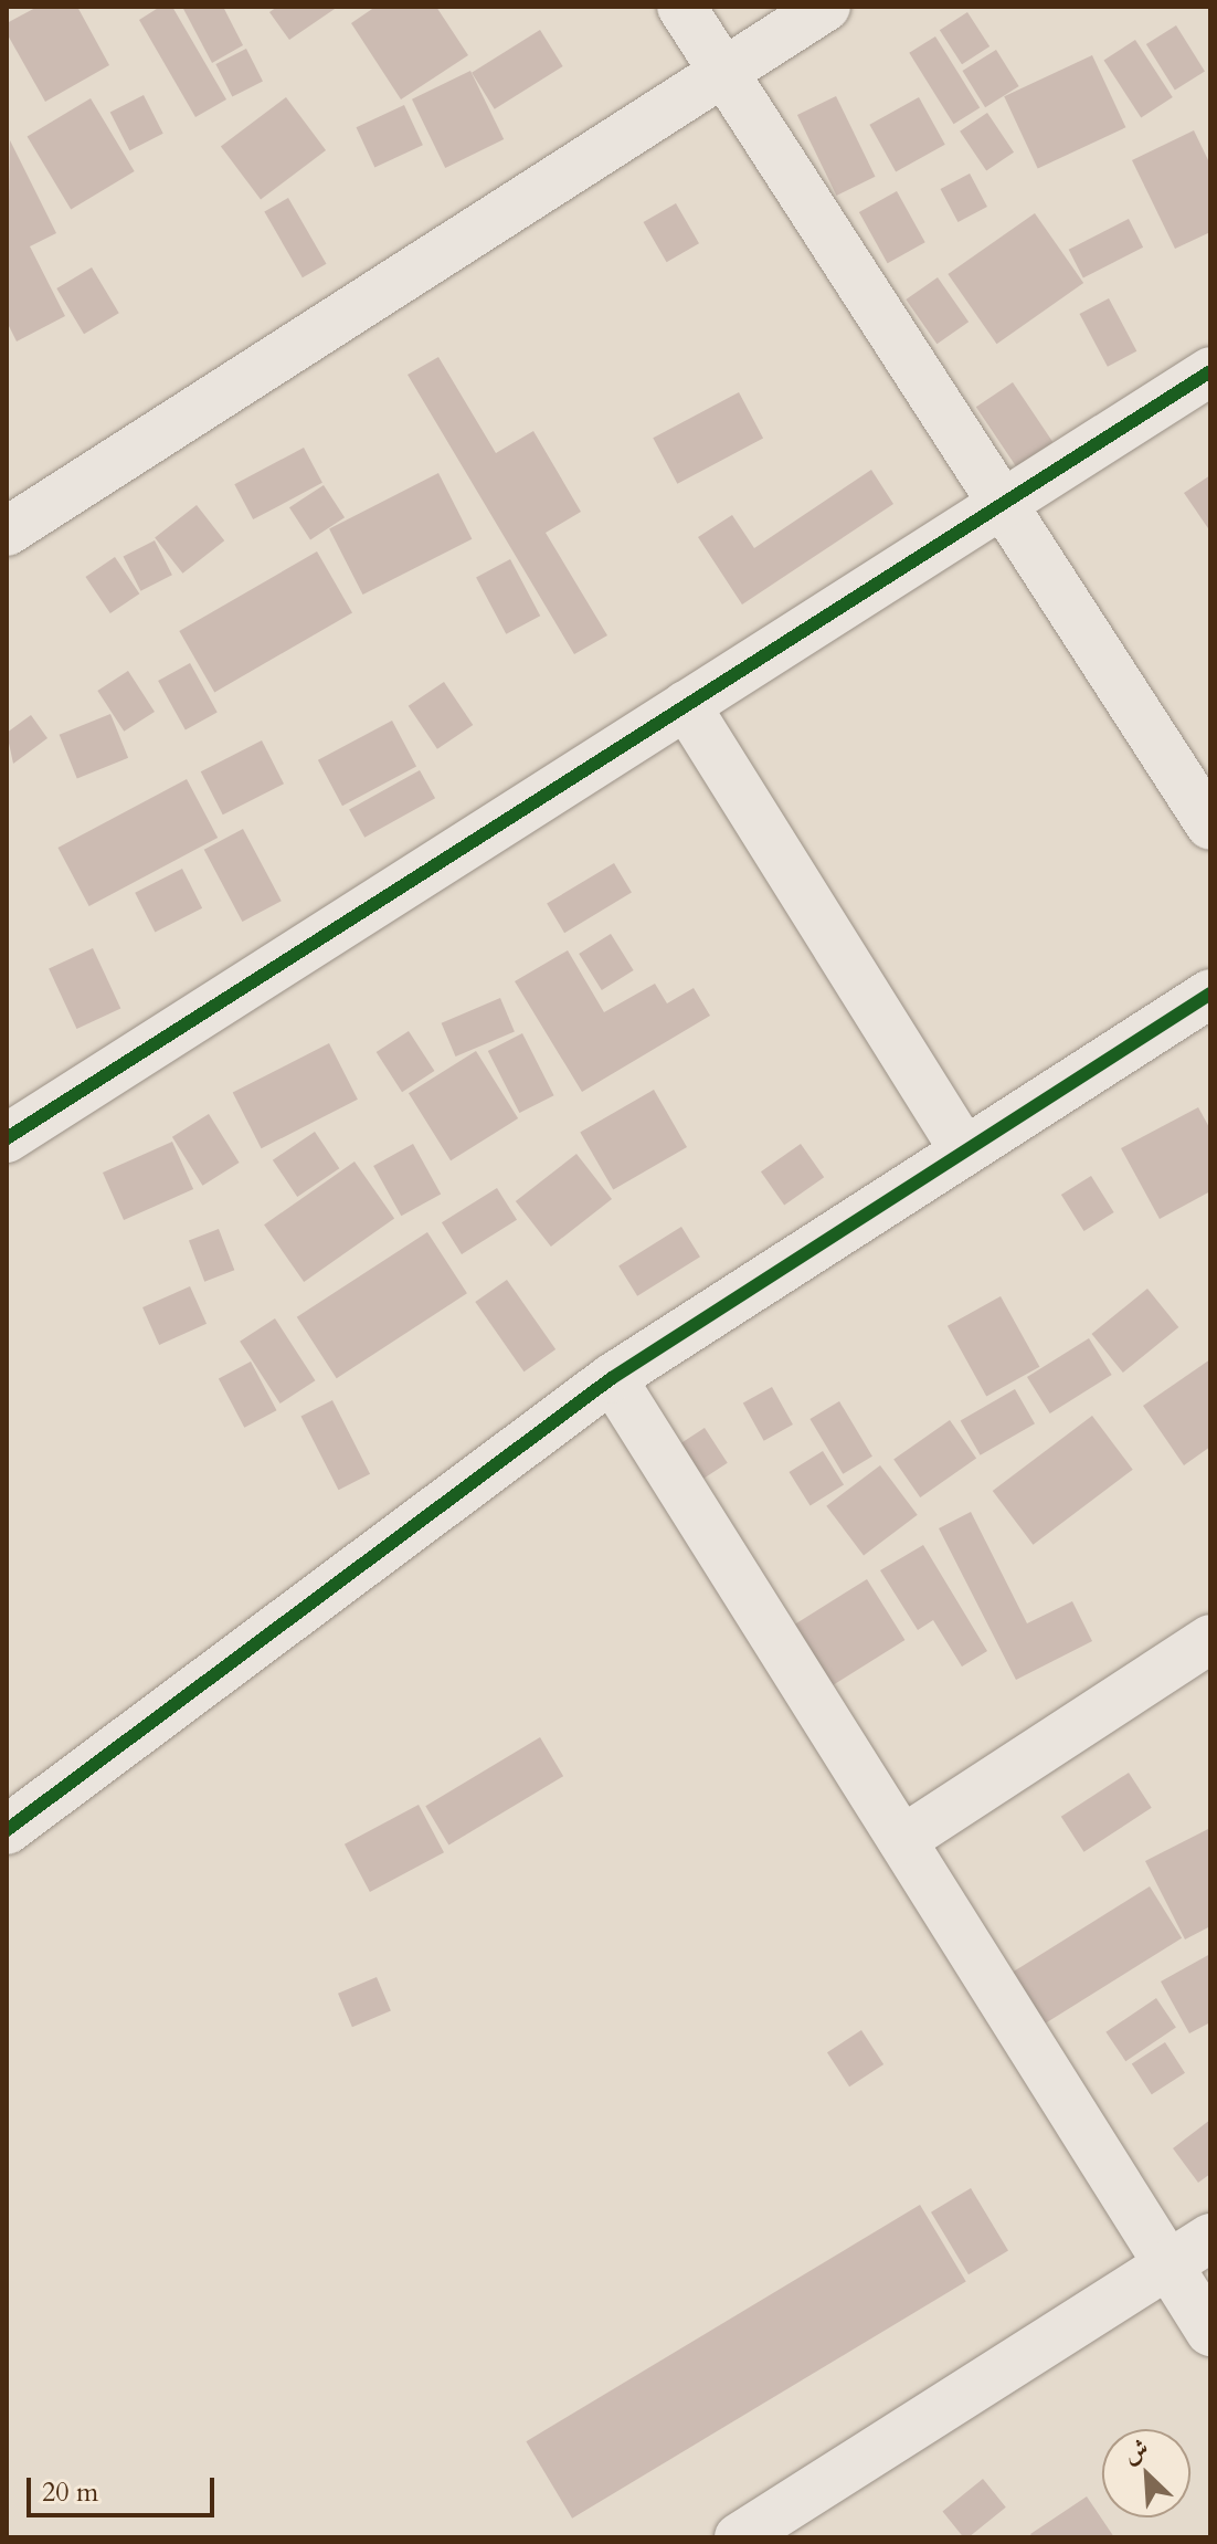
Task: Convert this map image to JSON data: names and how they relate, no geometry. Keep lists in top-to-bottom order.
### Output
{
  "scale_bar": "20 m",
  "north": "top left"
}
